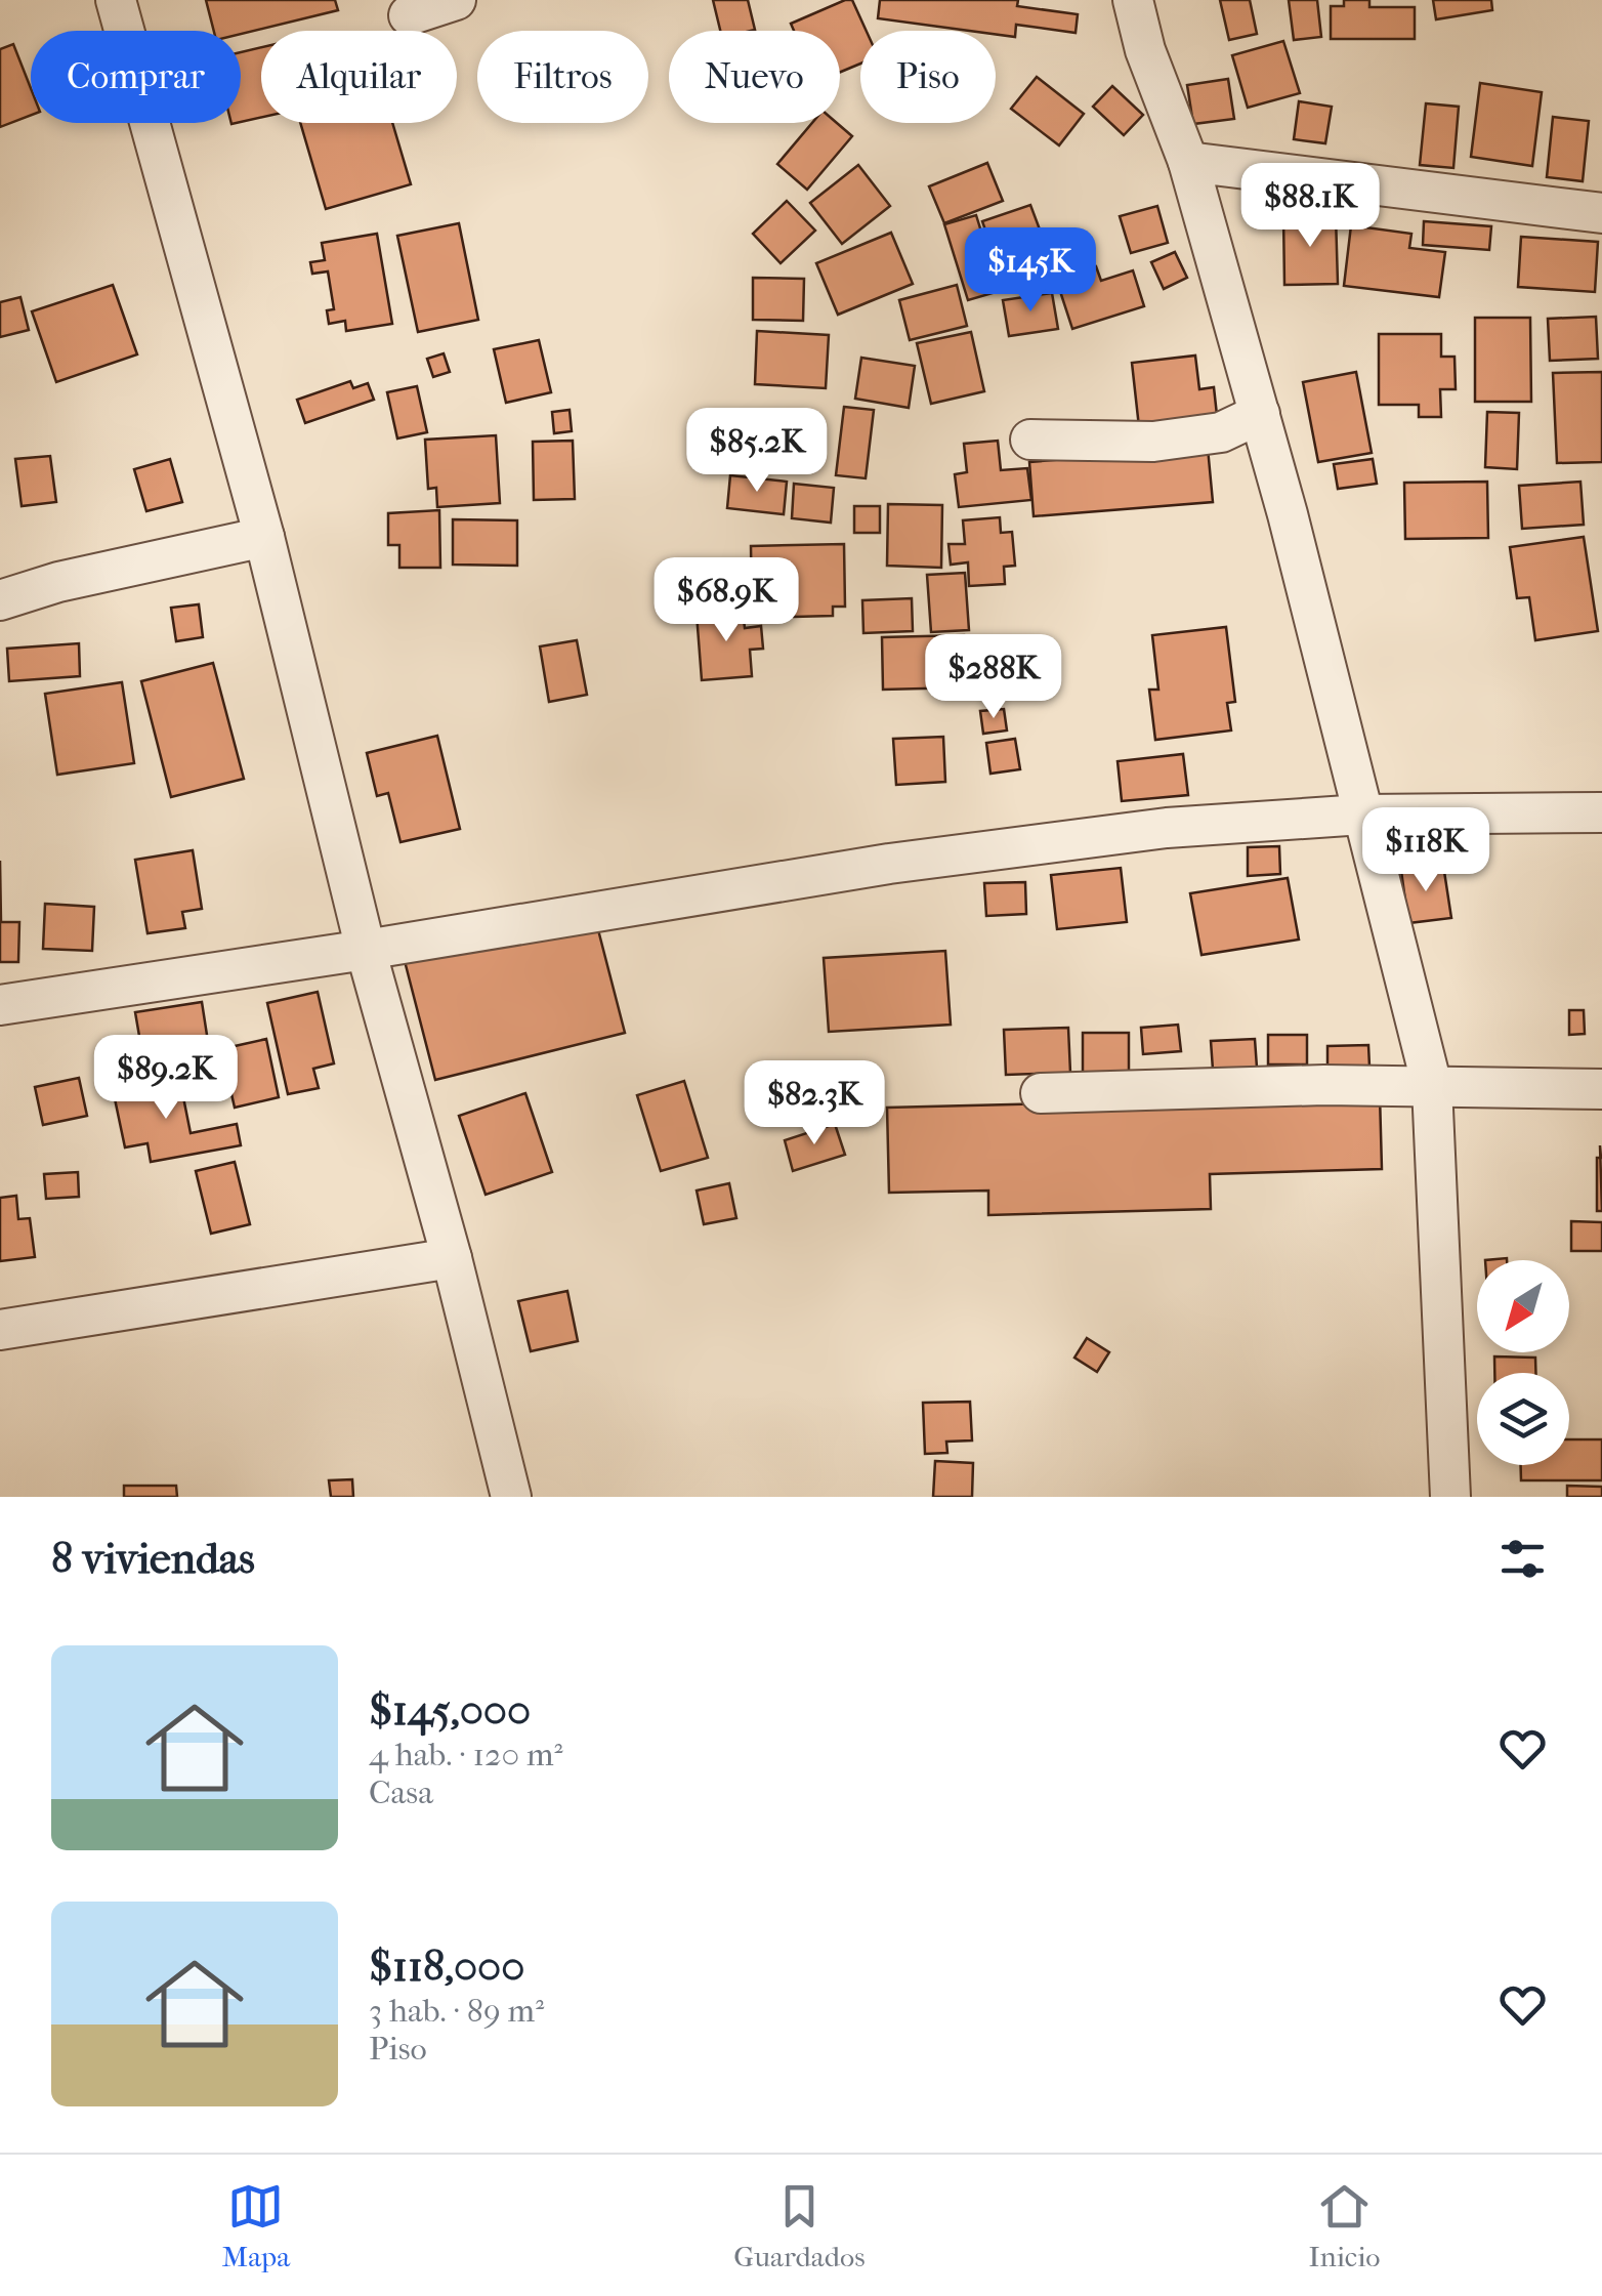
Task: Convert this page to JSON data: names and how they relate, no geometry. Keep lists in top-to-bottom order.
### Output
{
  "north": "bottom left",
  "page": {
    "chip": [
      "Comprar",
      "Alquilar",
      "Filtros",
      "Nuevo",
      "Piso"
    ],
    "price": [
      "$88.1K",
      "$145K",
      "$85.2K",
      "$68.9K",
      "$288K",
      "$118K",
      "$89.2K",
      "$82.3K"
    ],
    "heading": "8 viviendas",
    "list": [
      {
        "name": "$145,000",
        "note": "4 hab. · 120 m² · Casa"
      },
      {
        "name": "$118,000",
        "note": "3 hab. · 89 m² · Piso"
      }
    ],
    "tabs": ["Mapa", "Guardados", "Inicio"]
  }
}
